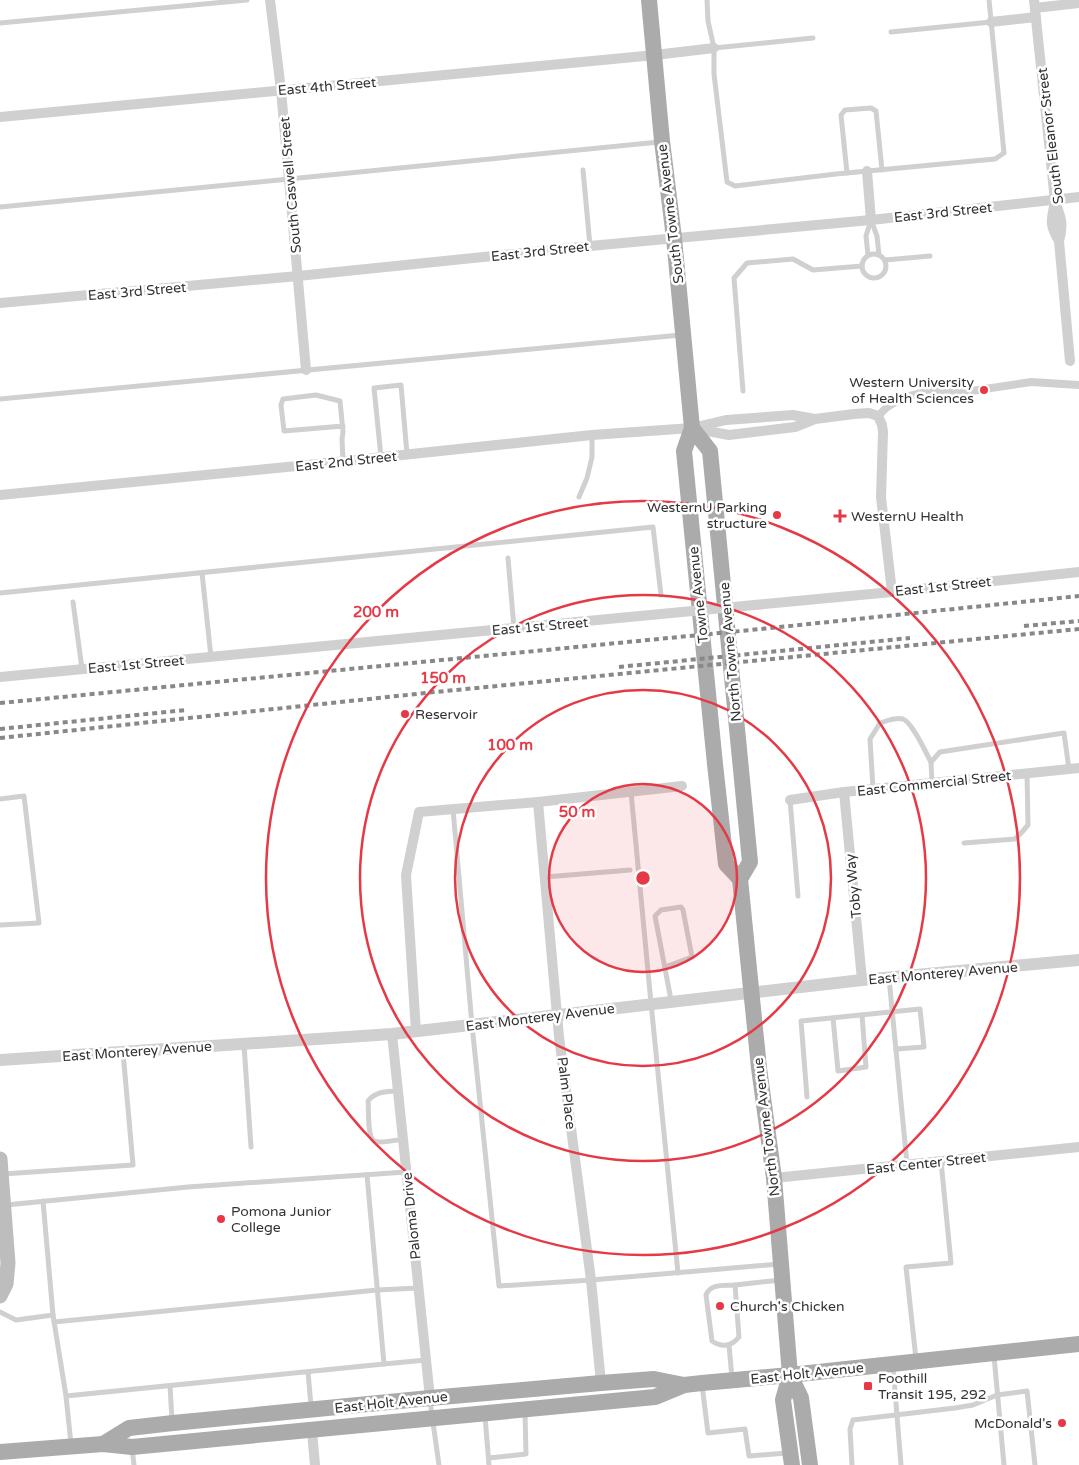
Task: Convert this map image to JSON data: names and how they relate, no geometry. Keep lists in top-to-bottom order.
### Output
{
  "streets": {
    "main road": [
      "South Towne Avenue",
      "Towne Avenue",
      "North Towne Avenue",
      "East Holt Avenue"
    ],
    "street": [
      "East 4th Street",
      "South Eleanor Street",
      "South Caswell Street",
      "East 3rd Street",
      "East 2nd Street",
      "East 1st Street",
      "East Commercial Street",
      "Toby Way",
      "East Monterey Avenue",
      "Palm Place",
      "East Center Street",
      "Paloma Drive"
    ]
  },
  "crossings": [
    ["East 4th Street", "South Caswell Street"],
    ["East 4th Street", "South Towne Avenue"],
    ["South Eleanor Street", "East 3rd Street"],
    ["South Caswell Street", "East 3rd Street"],
    ["East 3rd Street", "South Towne Avenue"],
    ["South Towne Avenue", "East 2nd Street"],
    ["South Towne Avenue", "Towne Avenue"],
    ["South Towne Avenue", "North Towne Avenue"],
    ["East 2nd Street", "Towne Avenue"],
    ["East 2nd Street", "North Towne Avenue"],
    ["Towne Avenue", "North Towne Avenue"],
    ["North Towne Avenue", "East Monterey Avenue"],
    ["North Towne Avenue", "East Center Street"],
    ["North Towne Avenue", "East Holt Avenue"],
    ["East Commercial Street", "Toby Way"],
    ["Toby Way", "East Monterey Avenue"],
    ["East Monterey Avenue", "Palm Place"],
    ["East Monterey Avenue", "Paloma Drive"],
    ["Palm Place", "East Holt Avenue"],
    ["Paloma Drive", "East Holt Avenue"]
  ],
  "places": {
    "other": [
      "Western University of Health Sciences",
      "WesternU Parking structure",
      "Reservoir",
      "Pomona Junior College",
      "Church's Chicken",
      "McDonald's"
    ],
    "health": ["WesternU Health"],
    "transit": ["Foothill Transit 195, 292"]
  },
  "rings": [
    "200 m",
    "150 m",
    "100 m",
    "50 m"
  ]
}
